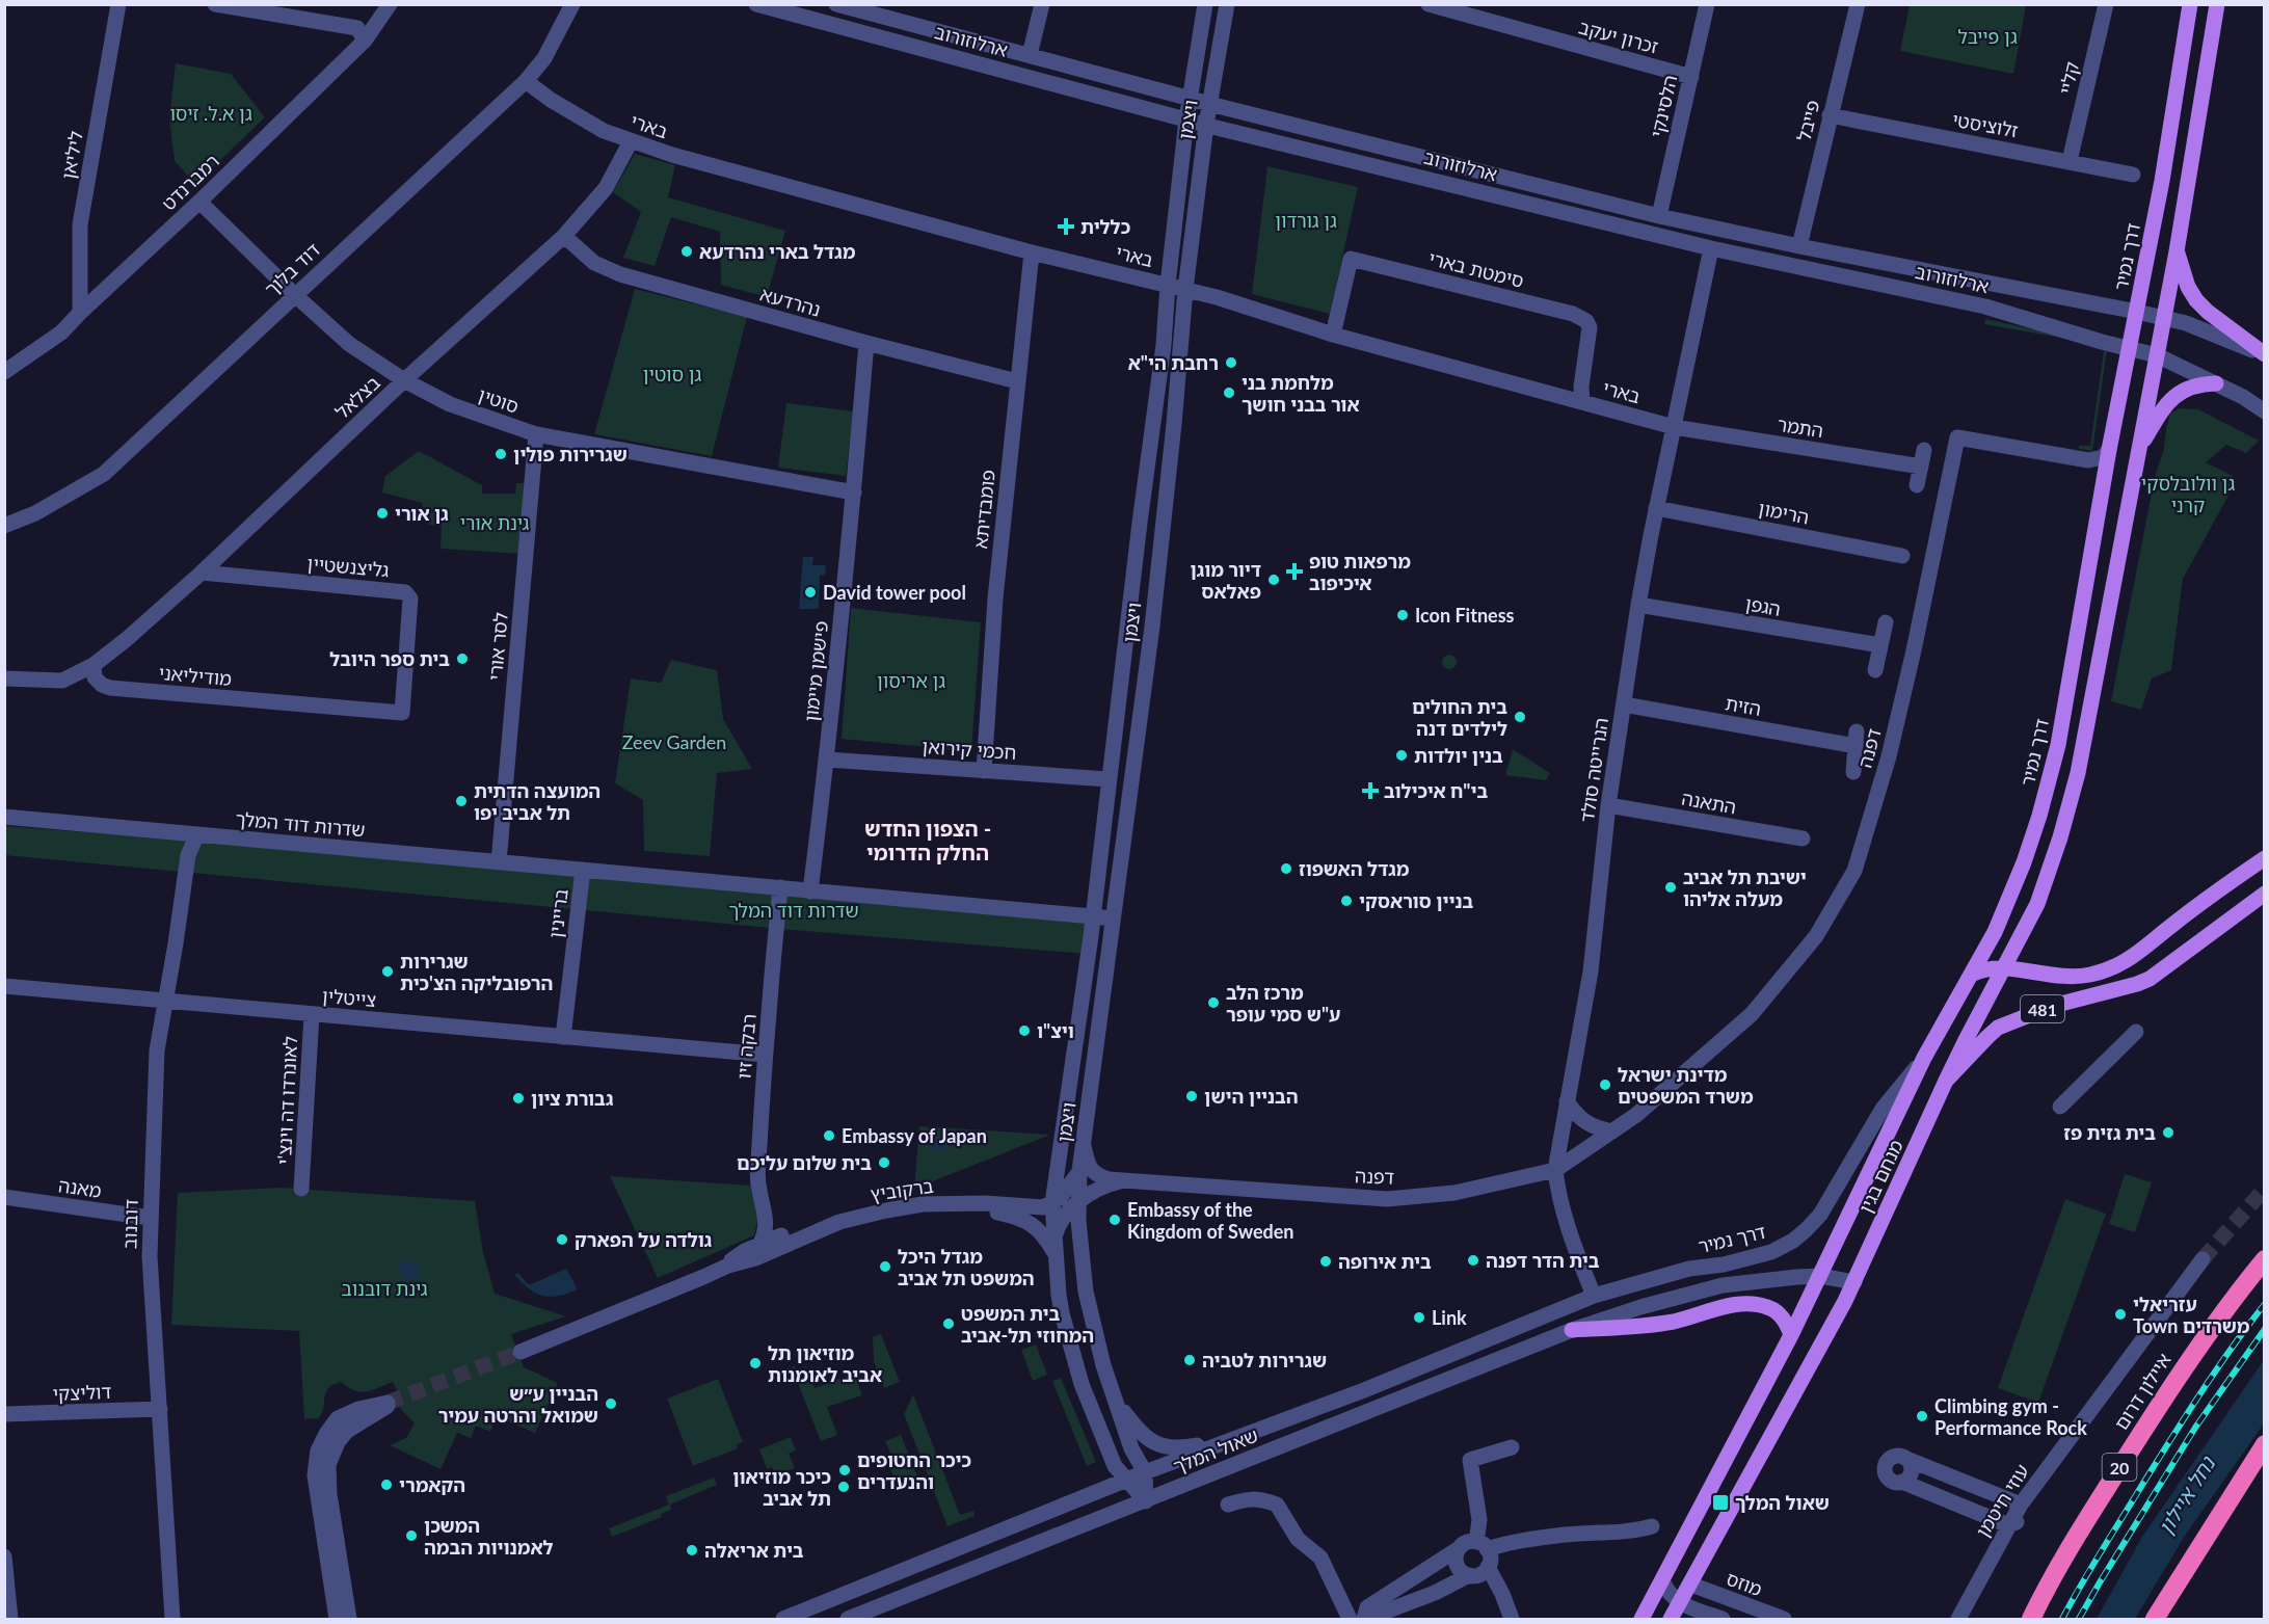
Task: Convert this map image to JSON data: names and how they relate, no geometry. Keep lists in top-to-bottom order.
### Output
{
  "streets": {
    "highway": ["איילון דרום", "20"],
    "main road": ["דרך נמיר", "481", "מנחם בגין"],
    "street": [
      "זכרון יעקב",
      "ארלוזורוב",
      "קליי",
      "הלסינקי",
      "ויצמן",
      "פייבל",
      "זלוציסטי",
      "בארי",
      "ליליאן",
      "רמברנדט",
      "דוד בלוך",
      "סימטת בארי",
      "נהרדעא",
      "בצלאל",
      "סוטין",
      "התמר",
      "פומבדיתא",
      "הרימון",
      "גליצנשטיין",
      "הגפן",
      "לסר אורי",
      "פישמן מיימון",
      "מודיליאני",
      "הזית",
      "דפנה",
      "חכמי קירואן",
      "הנרייטה סולד",
      "התאנה",
      "שדרות דוד המלך",
      "בריינין",
      "צייטלין",
      "רבקה זיו",
      "לאונרדו דה וינצ'י",
      "מאנה",
      "ברקוביץ",
      "דובנוב",
      "דוליצקי",
      "שאול המלך",
      "עוזי חיטמן",
      "מוזס"
    ]
  },
  "crossings": [
    ["זכרון יעקב", "הלסינקי"],
    ["ארלוזורוב", "הלסינקי"],
    ["ארלוזורוב", "ויצמן"],
    ["ארלוזורוב", "פייבל"],
    ["ארלוזורוב", "דרך נמיר"],
    ["ארלוזורוב", "הנרייטה סולד"],
    ["קליי", "זלוציסטי"],
    ["ויצמן", "בארי"],
    ["ויצמן", "דפנה"],
    ["ויצמן", "חכמי קירואן"],
    ["ויצמן", "שדרות דוד המלך"],
    ["ויצמן", "ברקוביץ"],
    ["ויצמן", "שאול המלך"],
    ["פייבל", "זלוציסטי"],
    ["בארי", "דוד בלוך"],
    ["בארי", "סימטת בארי"],
    ["בארי", "בצלאל"],
    ["בארי", "התמר"],
    ["בארי", "פומבדיתא"],
    ["בארי", "הנרייטה סולד"],
    ["ליליאן", "רמברנדט"],
    ["רמברנדט", "סוטין"],
    ["דרך נמיר", "דפנה"],
    ["דרך נמיר", "הנרייטה סולד"],
    ["דרך נמיר", "481"],
    ["דרך נמיר", "מנחם בגין"],
    ["דרך נמיר", "שאול המלך"],
    ["דוד בלוך", "סוטין"],
    ["נהרדעא", "בצלאל"],
    ["נהרדעא", "פומבדיתא"],
    ["נהרדעא", "פישמן מיימון"],
    ["בצלאל", "סוטין"],
    ["בצלאל", "גליצנשטיין"],
    ["בצלאל", "מודיליאני"],
    ["סוטין", "לסר אורי"],
    ["סוטין", "פישמן מיימון"],
    ["התמר", "הנרייטה סולד"],
    ["פומבדיתא", "חכמי קירואן"],
    ["הרימון", "הנרייטה סולד"],
    ["גליצנשטיין", "מודיליאני"],
    ["הגפן", "הנרייטה סולד"],
    ["לסר אורי", "שדרות דוד המלך"],
    ["פישמן מיימון", "חכמי קירואן"],
    ["פישמן מיימון", "שדרות דוד המלך"],
    ["הזית", "הנרייטה סולד"],
    ["דפנה", "הנרייטה סולד"],
    ["הנרייטה סולד", "התאנה"],
    ["הנרייטה סולד", "שאול המלך"],
    ["שדרות דוד המלך", "בריינין"],
    ["שדרות דוד המלך", "רבקה זיו"],
    ["שדרות דוד המלך", "דובנוב"],
    ["בריינין", "צייטלין"],
    ["צייטלין", "רבקה זיו"],
    ["צייטלין", "לאונרדו דה וינצ'י"],
    ["צייטלין", "דובנוב"],
    ["רבקה זיו", "ברקוביץ"],
    ["מנחם בגין", "שאול המלך"],
    ["מנחם בגין", "מוזס"],
    ["מאנה", "דובנוב"],
    ["דובנוב", "דוליצקי"]
  ],
  "districts": ["הצפון החדש - החלק הדרומי"],
  "water": ["נחל איילון"],
  "parks": [
    "גן פייבל",
    "גן א.ל. זיסו",
    "גן גורדון",
    "גן סוטין",
    "גן וולובלסקי קרני",
    "גינת אורי",
    "גן אריסון",
    "Zeev Garden",
    "שדרות דוד המלך",
    "גינת דובנוב"
  ],
  "places": {
    "health": ["כללית", "מרפאות טופ איכיפוב", "בי\"ח איכילוב"],
    "other": [
      "מגדל בארי נהרדעא",
      "רחבת הי\"א",
      "מלחמת בני אור בבני חושך",
      "שגרירות פולין",
      "גן אורי",
      "דיור מוגן פאלאס",
      "David tower pool",
      "Icon Fitness",
      "בית ספר היובל",
      "בית החולים לילדים דנה",
      "בנין יולדות",
      "המועצה הדתית תל אביב יפו",
      "מגדל האשפוז",
      "ישיבת תל אביב מעלה אליהו",
      "בניין סוראסקי",
      "שגרירות הרפובליקה הצ'כית",
      "מרכז הלב ע\"ש סמי עופר",
      "ויצ\"ו",
      "מדינת ישראל משרד המשפטים",
      "הבניין הישן",
      "גבורת ציון",
      "בית גזית פז",
      "Embassy of Japan",
      "בית שלום עליכם",
      "Embassy of the Kingdom of Sweden",
      "גולדה על הפארק",
      "בית הדר דפנה",
      "בית אירופה",
      "מגדל היכל המשפט תל אביב",
      "עזריאלי Town משרדים",
      "Link",
      "בית המשפט המחוזי תל-אביב",
      "שגרירות לטביה",
      "מוזיאון תל אביב לאומנות",
      "הבניין ע״ש שמואל והרטה עמיר",
      "Climbing gym - Performance Rock",
      "כיכר החטופים והנעדרים",
      "הקאמרי",
      "כיכר מוזיאון תל אביב",
      "המשכן לאמנויות הבמה",
      "בית אריאלה"
    ],
    "transit": ["שאול המלך"]
  }
}
